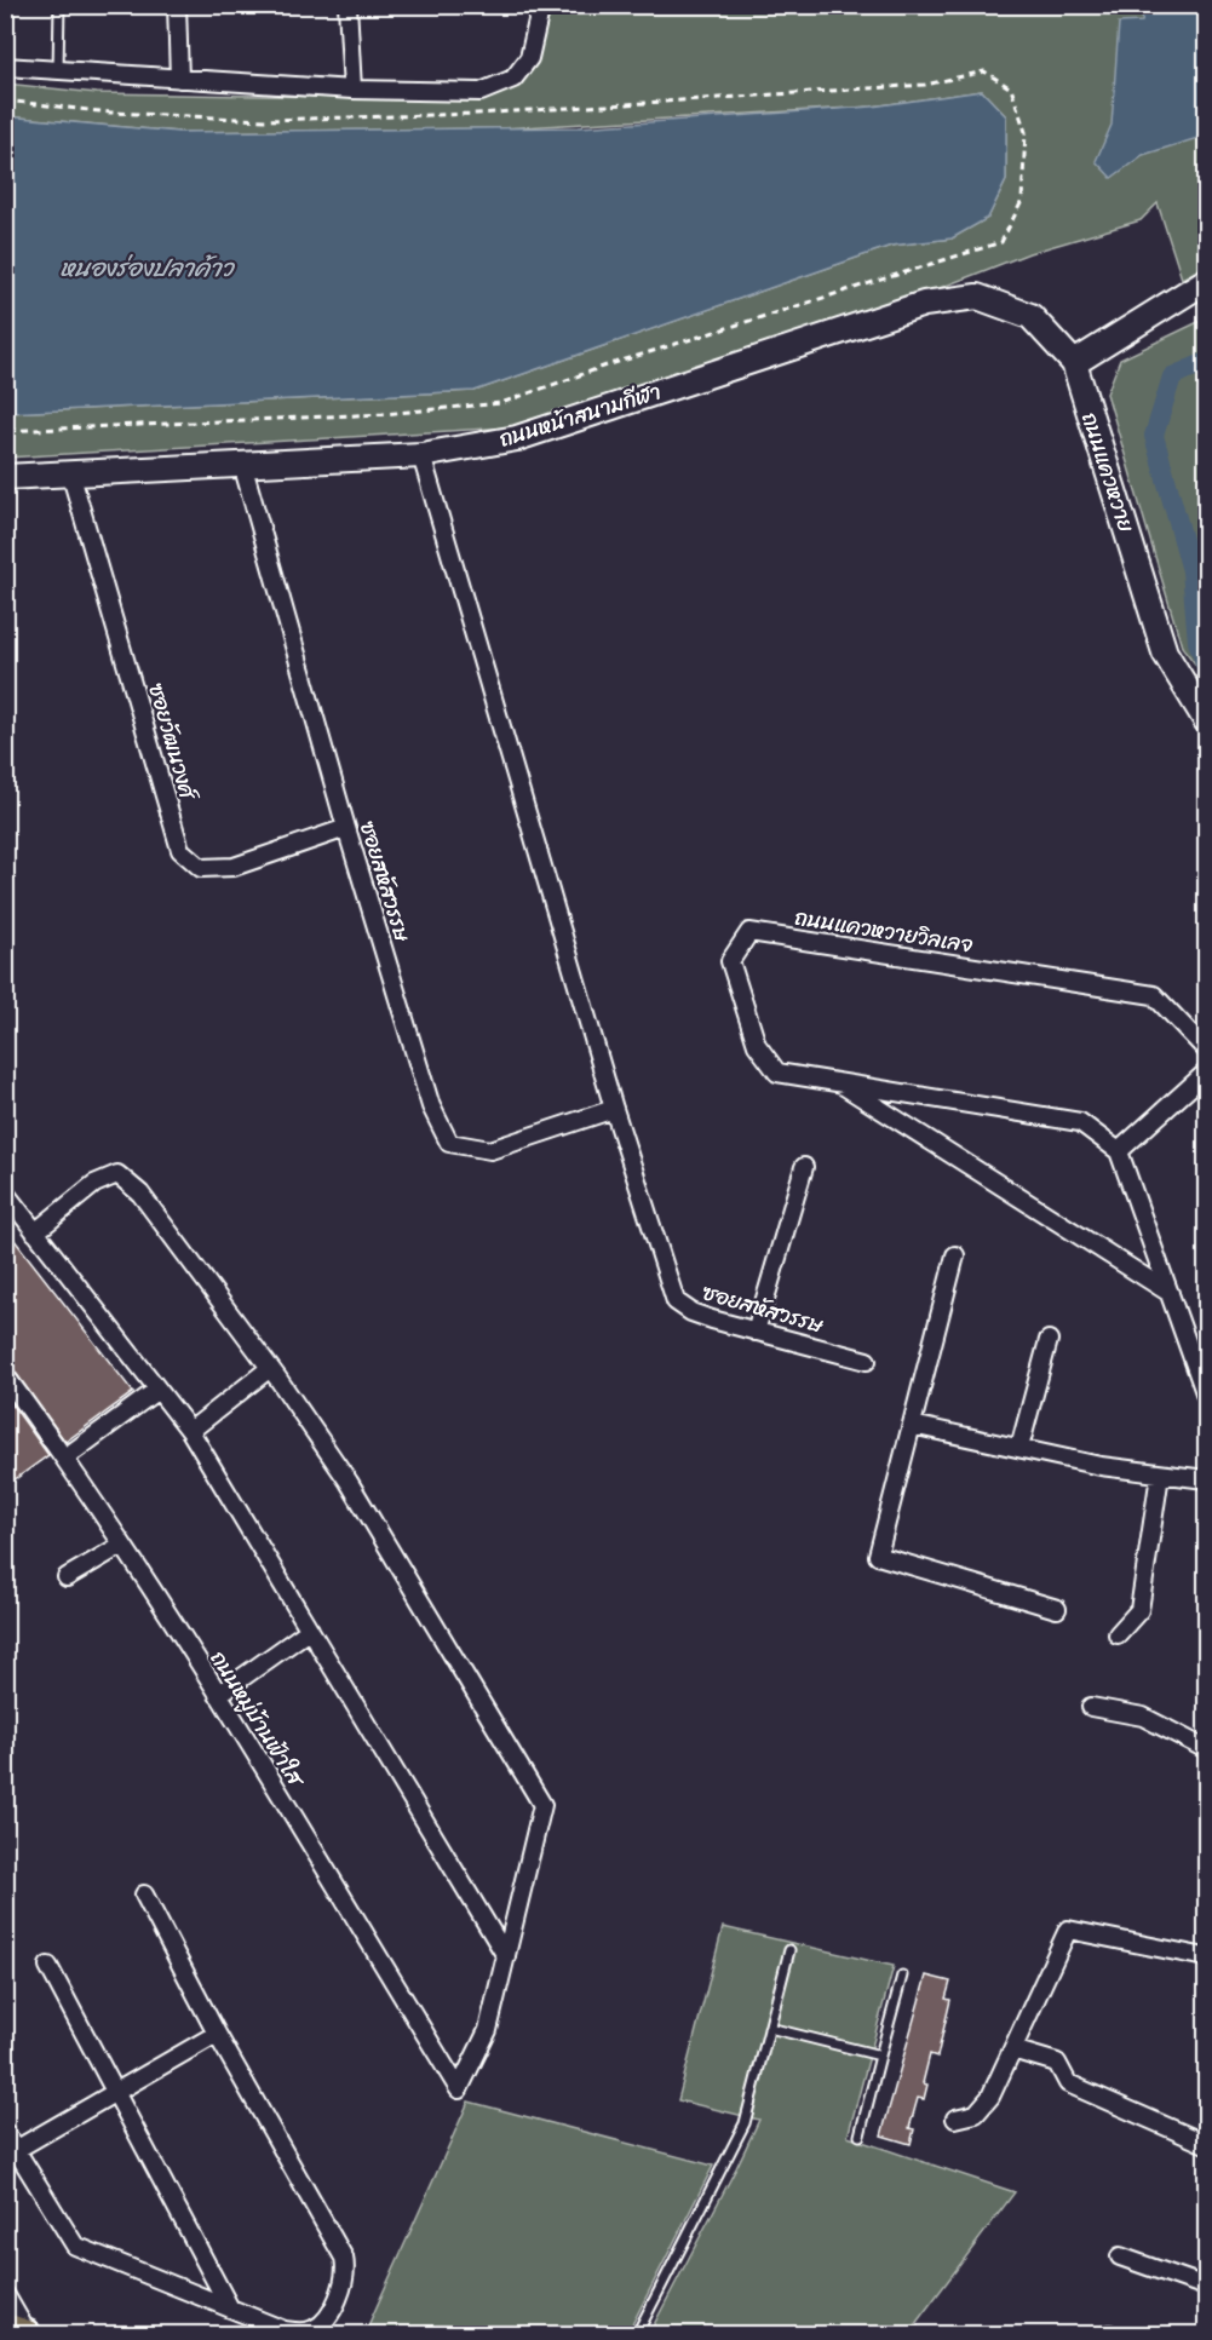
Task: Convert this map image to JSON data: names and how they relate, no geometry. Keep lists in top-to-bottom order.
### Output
{
  "streets": {
    "street": [
      "ถนนหน้าสนามกีฬา",
      "ถนนแควหวาย",
      "ซอยวัฒนวงศ์",
      "ซอยสหัสวรรษ",
      "ถนนแควหวายวิลเลจ",
      "ถนนหมู่บ้านฟ้าใส"
    ]
  },
  "crossings": [
    ["ถนนหน้าสนามกีฬา", "ถนนแควหวาย"],
    ["ถนนหน้าสนามกีฬา", "ซอยวัฒนวงศ์"],
    ["ถนนหน้าสนามกีฬา", "ซอยสหัสวรรษ"],
    ["ซอยวัฒนวงศ์", "ซอยสหัสวรรษ"]
  ],
  "water": ["หนองร่องปลาค้าว"]
}
